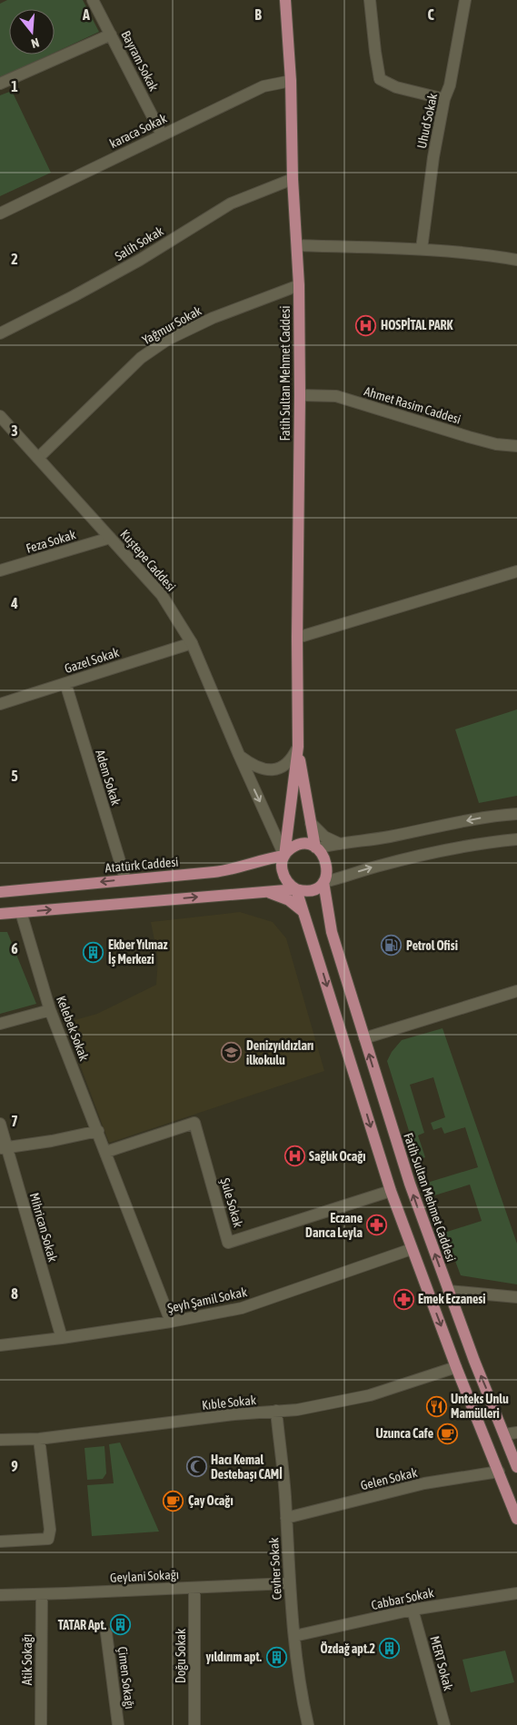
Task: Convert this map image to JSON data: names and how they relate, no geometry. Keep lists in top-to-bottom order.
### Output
{
  "streets": {
    "main road": ["Fatih Sultan Mehmet Caddesi", "Atatürk Caddesi"],
    "street": [
      "Bayram Sokak",
      "Uhud Sokak",
      "karaca Sokak",
      "Salih Sokak",
      "Yağmur Sokak",
      "Ahmet Rasim Caddesi",
      "Feza Sokak",
      "Kuştepe Caddesi",
      "Gazel Sokak",
      "Adem Sokak",
      "Kelebek Sokak",
      "Şule Sokak",
      "Mihrican Sokak",
      "Şeyh Şamil Sokak",
      "Kıble Sokak",
      "Gelen Sokak",
      "Cevher Sokak",
      "Geylani Sokağı",
      "Cabbar Sokak",
      "Doğu Sokak",
      "Atik Sokağı",
      "MERT Sokak",
      "Çimen Sokağı"
    ]
  },
  "crossings": [
    ["Bayram Sokak", "karaca Sokak"],
    ["karaca Sokak", "Fatih Sultan Mehmet Caddesi"],
    ["Salih Sokak", "Fatih Sultan Mehmet Caddesi"],
    ["Yağmur Sokak", "Fatih Sultan Mehmet Caddesi"],
    ["Yağmur Sokak", "Kuştepe Caddesi"],
    ["Fatih Sultan Mehmet Caddesi", "Ahmet Rasim Caddesi"],
    ["Fatih Sultan Mehmet Caddesi", "Kuştepe Caddesi"],
    ["Fatih Sultan Mehmet Caddesi", "Atatürk Caddesi"],
    ["Feza Sokak", "Kuştepe Caddesi"],
    ["Kuştepe Caddesi", "Gazel Sokak"],
    ["Kuştepe Caddesi", "Atatürk Caddesi"],
    ["Gazel Sokak", "Adem Sokak"],
    ["Adem Sokak", "Atatürk Caddesi"],
    ["Kelebek Sokak", "Şule Sokak"],
    ["Kelebek Sokak", "Şeyh Şamil Sokak"],
    ["Mihrican Sokak", "Şeyh Şamil Sokak"],
    ["Kıble Sokak", "Cevher Sokak"],
    ["Gelen Sokak", "Cevher Sokak"],
    ["Cevher Sokak", "Geylani Sokağı"],
    ["Cevher Sokak", "Cabbar Sokak"],
    ["Geylani Sokağı", "Doğu Sokak"],
    ["Geylani Sokağı", "Atik Sokağı"],
    ["Cabbar Sokak", "MERT Sokak"]
  ],
  "places": {
    "hospital": ["HOSPİTAL PARK", "Sağlık Ocağı"],
    "fuel station": ["Petrol Ofisi"],
    "building": [
      "Ekber Yılmaz İş Merkezi",
      "TATAR Apt.",
      "Özdağ apt.2",
      "yıldırım apt."
    ],
    "school or university": ["Denizyıldızları ilkokulu"],
    "pharmacy": ["Eczane Darıca Leyla", "Emek Eczanesi"],
    "restaurant": ["Unteks Unlu Mamülleri"],
    "cafe": ["Uzunca Cafe", "Çay Ocağı"],
    "mosque": ["Hacı Kemal Destebaşı CAMİ"]
  },
  "north": "bottom",
  "grid": {
    "columns": ["A", "B", "C"],
    "rows": [
      "1",
      "2",
      "3",
      "4",
      "5",
      "6",
      "7",
      "8",
      "9"
    ]
  }
}
